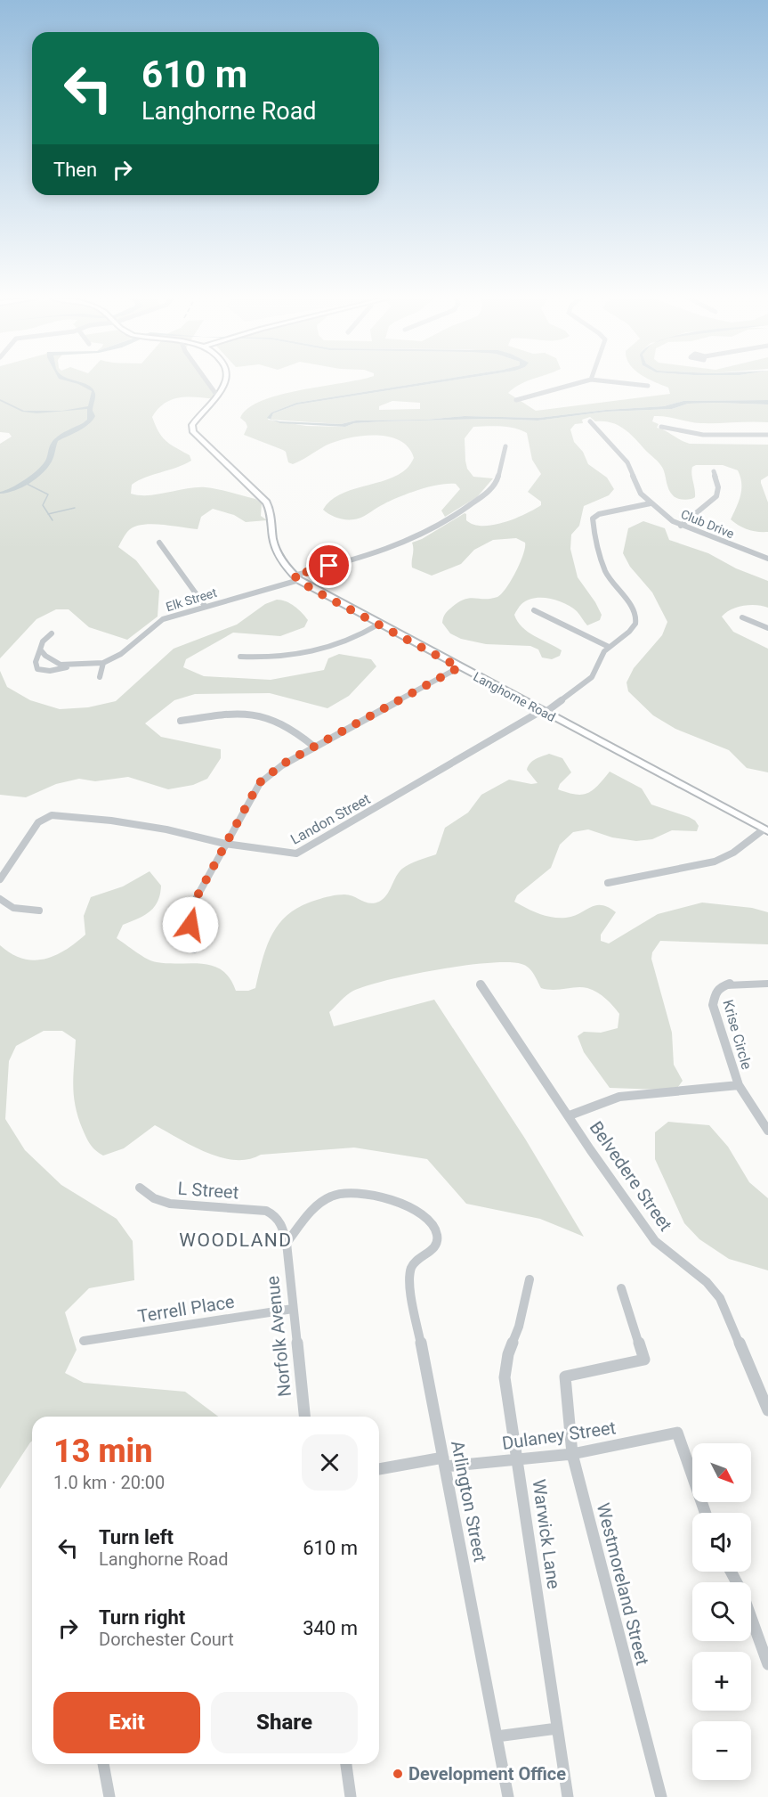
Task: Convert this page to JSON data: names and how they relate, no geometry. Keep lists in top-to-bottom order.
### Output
{
  "streets": {
    "main road": ["Langhorne Road"],
    "street": [
      "Club Drive",
      "Elk Street",
      "Landon Street",
      "Krise Circle",
      "Belvedere Street",
      "L Street",
      "Terrell Place",
      "Norfolk Avenue",
      "Dulaney Street",
      "Arlington Street",
      "Warwick Lane",
      "Westmoreland Street"
    ]
  },
  "crossings": [
    ["Club Drive", "Landon Street"],
    ["Elk Street", "Langhorne Road"],
    ["Langhorne Road", "Landon Street"],
    ["L Street", "Norfolk Avenue"],
    ["Terrell Place", "Norfolk Avenue"],
    ["Norfolk Avenue", "Arlington Street"],
    ["Dulaney Street", "Arlington Street"],
    ["Dulaney Street", "Warwick Lane"],
    ["Dulaney Street", "Westmoreland Street"]
  ],
  "districts": ["WOODLAND"],
  "places": ["Development Office"],
  "north": "bottom right",
  "page": {
    "turn": ["610 m", "Langhorne Road"],
    "then": "Then",
    "heading": ["13 min", "1.0 km · 20:00"],
    "map_buttons": ["+", "−"],
    "list": [
      {
        "name": "Turn left",
        "note": "Langhorne Road",
        "value": "610 m"
      },
      {
        "name": "Turn right",
        "note": "Dorchester Court",
        "value": "340 m"
      }
    ],
    "buttons": ["Exit", "Share"]
  }
}
